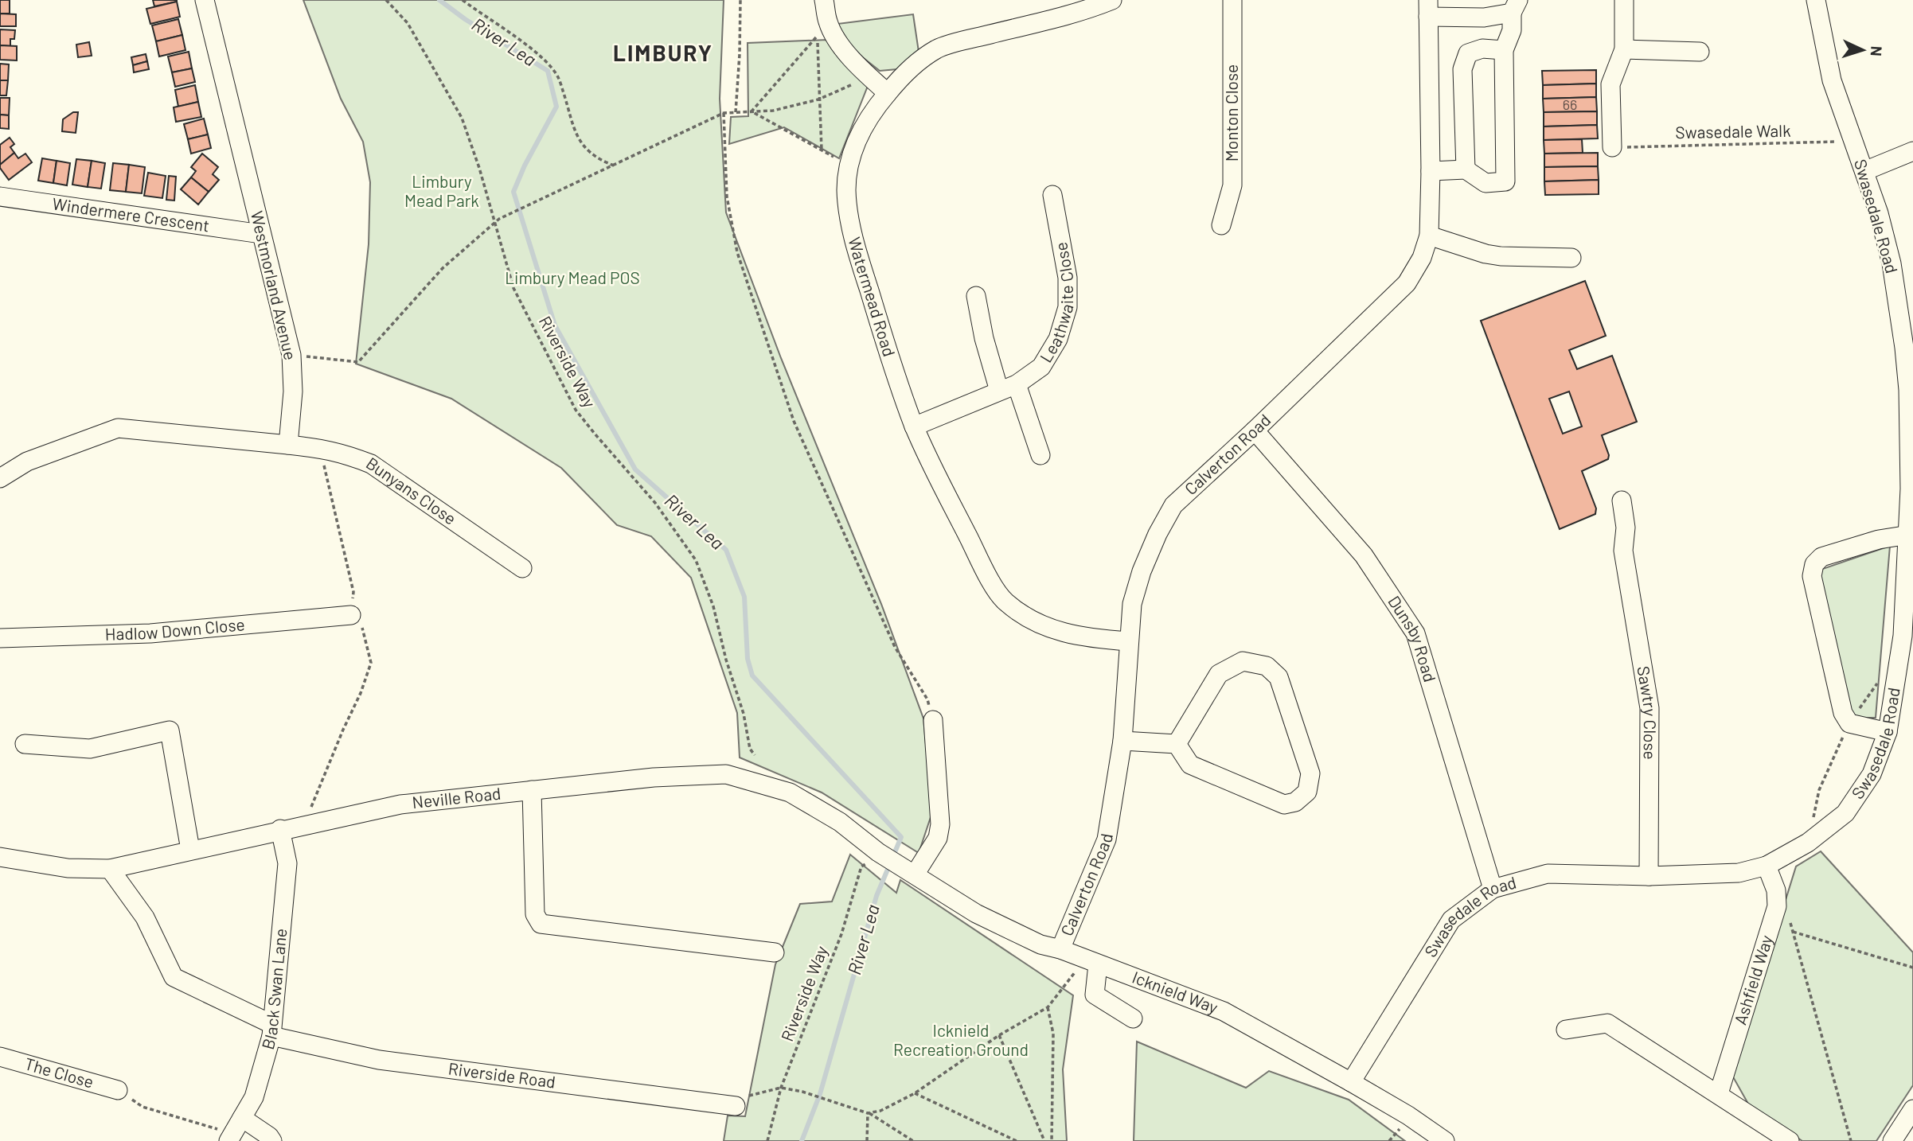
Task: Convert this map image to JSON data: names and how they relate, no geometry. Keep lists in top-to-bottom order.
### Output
{
  "streets": {
    "street": [
      "Monton Close",
      "Windermere Crescent",
      "Swasedale Road",
      "Westmorland Avenue",
      "Watermead Road",
      "Leathwaite Close",
      "Calverton Road",
      "Bunyans Close",
      "Hadlow Down Close",
      "Dunsby Road",
      "Sawtry Close",
      "Neville Road",
      "Ashfield Way",
      "Black Swan Lane",
      "Icknield Way",
      "The Close",
      "Riverside Road"
    ],
    "path": ["Swasedale Walk", "Riverside Way"]
  },
  "crossings": [
    ["Swasedale Walk", "Swasedale Road"],
    ["Windermere Crescent", "Westmorland Avenue"],
    ["Swasedale Road", "Dunsby Road"],
    ["Swasedale Road", "Sawtry Close"],
    ["Swasedale Road", "Ashfield Way"],
    ["Swasedale Road", "Icknield Way"],
    ["Westmorland Avenue", "Bunyans Close"],
    ["Watermead Road", "Leathwaite Close"],
    ["Watermead Road", "Calverton Road"],
    ["Riverside Way", "Neville Road"],
    ["Calverton Road", "Dunsby Road"],
    ["Calverton Road", "Icknield Way"],
    ["Neville Road", "Black Swan Lane"],
    ["Neville Road", "Icknield Way"],
    ["Neville Road", "Riverside Road"],
    ["Black Swan Lane", "Riverside Road"]
  ],
  "districts": ["LIMBURY"],
  "water": ["River Lea"],
  "parks": ["Limbury Mead Park", "Limbury Mead POS", "Icknield Recreation Ground"],
  "house_numbers": ["66"],
  "north": "right"
}
